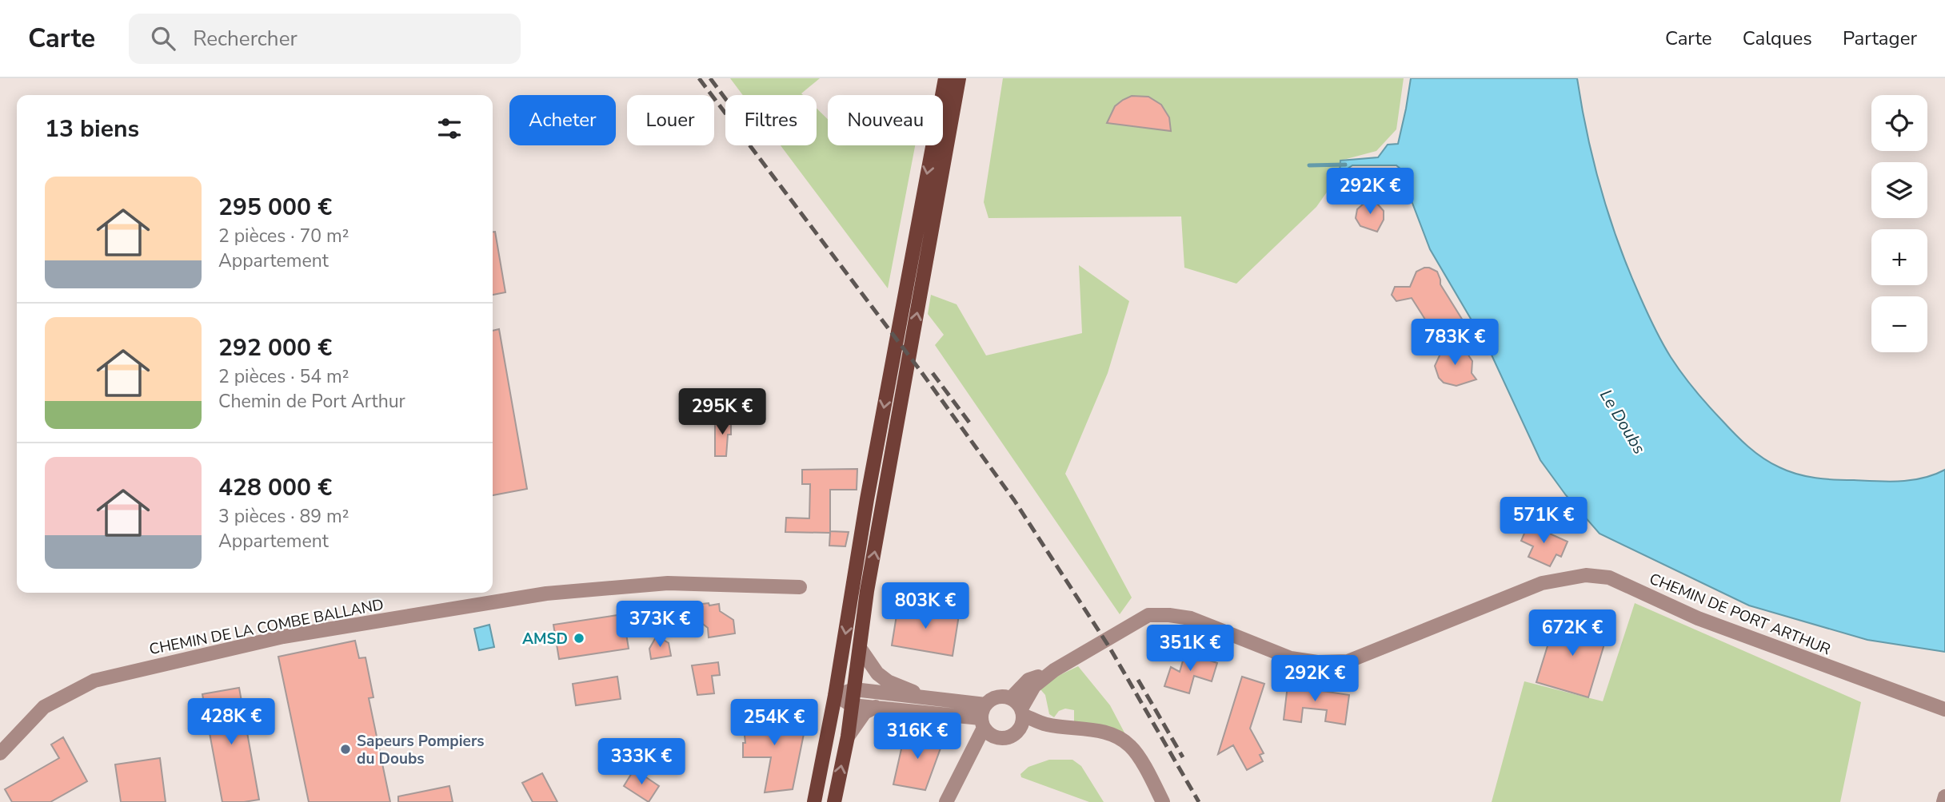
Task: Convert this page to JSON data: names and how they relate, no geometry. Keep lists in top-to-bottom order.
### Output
{
  "streets": {
    "street": ["CHEMIN DE PORT ARTHUR", "CHEMIN DE LA COMBE BALLAND"]
  },
  "water": ["Le Doubs"],
  "places": ["AMSD", "Sapeurs Pompiers du Doubs"],
  "page": {
    "header": "Carte",
    "search": "Rechercher",
    "nav": ["Carte", "Calques", "Partager"],
    "map_buttons": ["+", "−"],
    "chip": [
      "Acheter",
      "Louer",
      "Filtres",
      "Nouveau"
    ],
    "heading": "13 biens",
    "list": [
      {
        "name": "295 000 €",
        "note": "2 pièces · 70 m² · Appartement"
      },
      {
        "name": "292 000 €",
        "note": "2 pièces · 54 m² · Chemin de Port Arthur"
      },
      {
        "name": "428 000 €",
        "note": "3 pièces · 89 m² · Appartement"
      }
    ],
    "price": [
      "292K €",
      "783K €",
      "295K €",
      "571K €",
      "803K €",
      "373K €",
      "672K €",
      "351K €",
      "292K €",
      "428K €",
      "254K €",
      "316K €",
      "333K €"
    ]
  }
}
